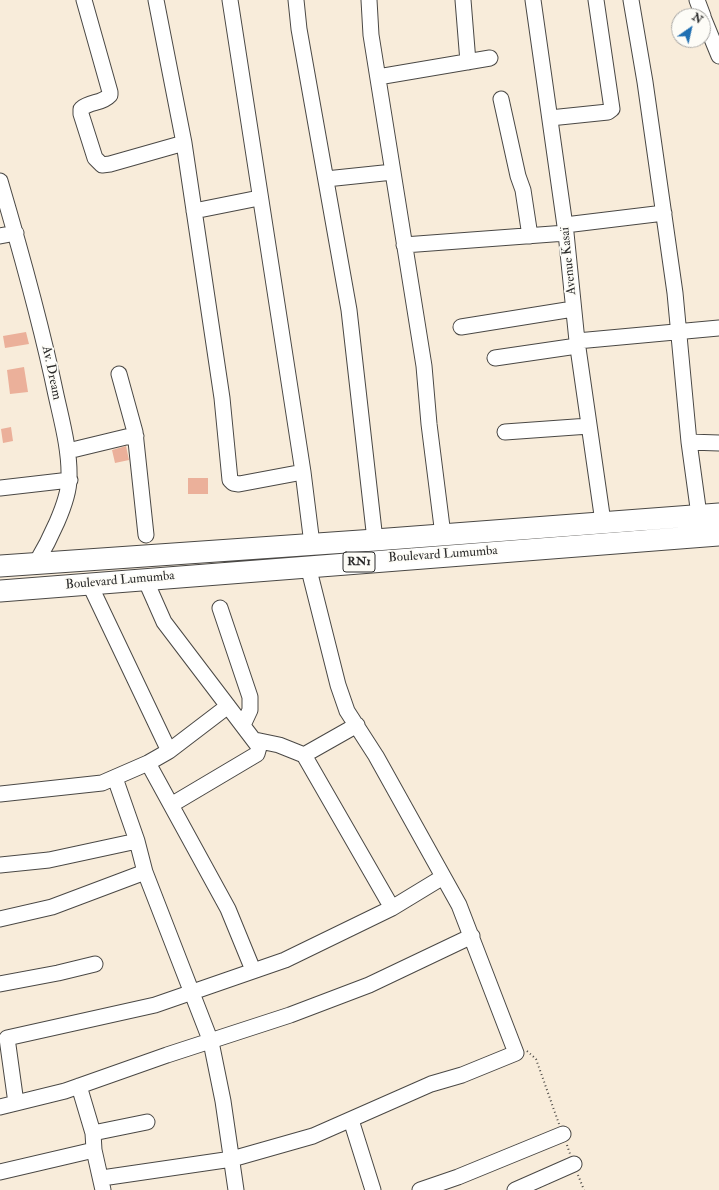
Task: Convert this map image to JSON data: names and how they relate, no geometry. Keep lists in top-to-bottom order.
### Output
{
  "streets": {
    "highway": ["Boulevard Lumumba", "RN1"],
    "street": ["Avenue Kasaï", "Av. Dream"]
  },
  "crossings": [
    ["Avenue Kasaï", "Boulevard Lumumba"],
    ["Av. Dream", "Boulevard Lumumba"]
  ],
  "north": "top right"
}
